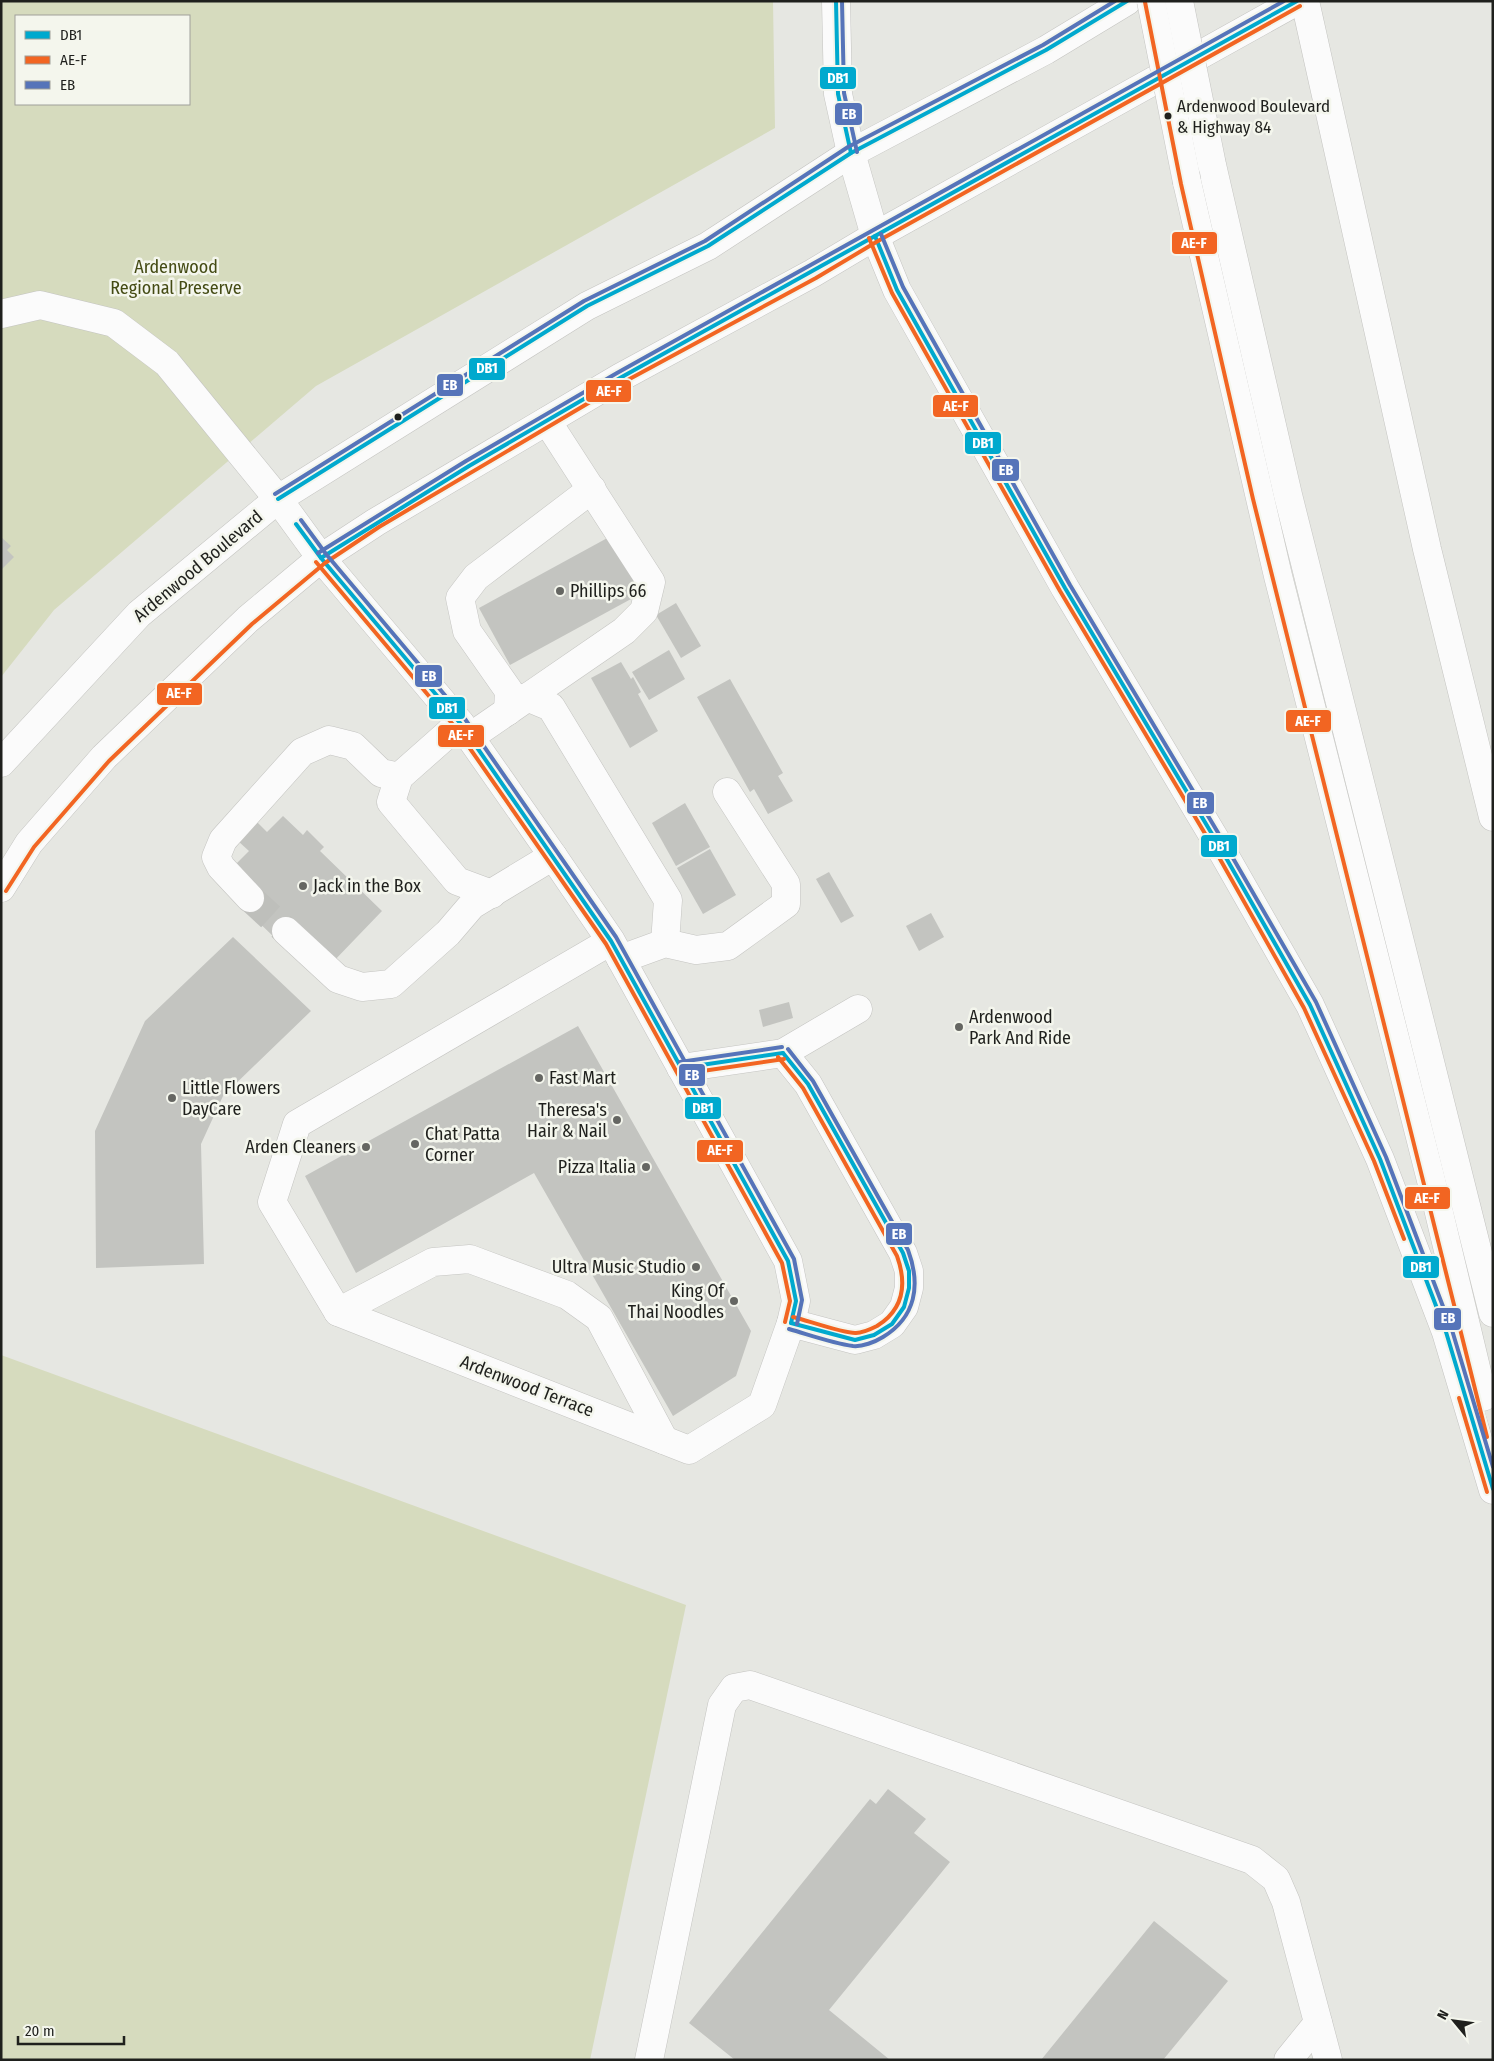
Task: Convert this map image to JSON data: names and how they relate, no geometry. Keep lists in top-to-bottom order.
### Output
{
  "streets": {
    "main road": ["Ardenwood Boulevard", "Ardenwood Terrace"]
  },
  "crossings": [
    ["Ardenwood Boulevard", "Ardenwood Terrace"]
  ],
  "parks": ["Ardenwood Regional Preserve"],
  "places": [
    "Ardenwood Boulevard & Highway 84",
    "Phillips 66",
    "Jack in the Box",
    "Ardenwood Park And Ride",
    "Fast Mart",
    "Little Flowers DayCare",
    "Theresa's Hair & Nail",
    "Chat Patta Corner",
    "Arden Cleaners",
    "Pizza Italia",
    "Ultra Music Studio",
    "King Of Thai Noodles"
  ],
  "lines": ["transit line DB1", "transit line EB", "transit line AE-F"],
  "legend": ["DB1", "AE-F", "EB"],
  "scale_bar": "20 m",
  "north": "top left"
}
